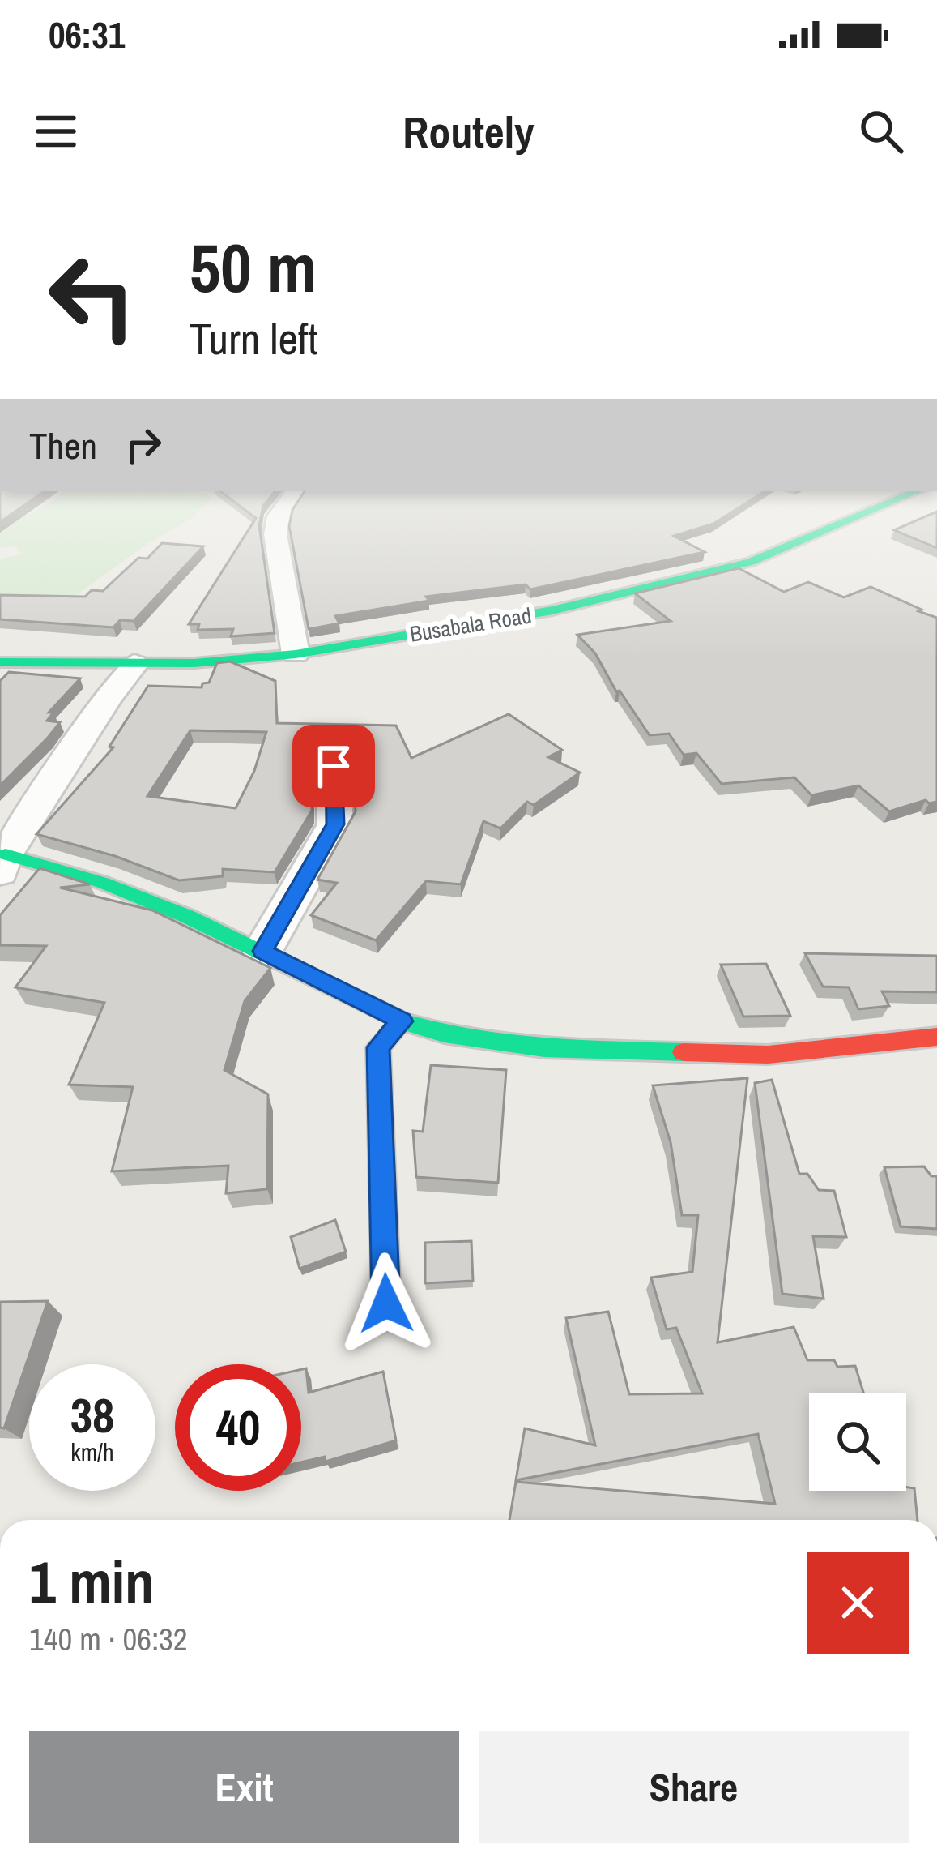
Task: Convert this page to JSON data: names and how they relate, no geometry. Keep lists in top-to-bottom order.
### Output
{
  "streets": {
    "street": ["Busabala Road"]
  },
  "page": {
    "status": "06:31",
    "header": "Routely",
    "turn": ["50 m", "Turn left"],
    "then": "Then",
    "speed": "38 km/h",
    "limit": "40",
    "heading": ["1 min", "140 m · 06:32"],
    "buttons": ["Exit", "Share"]
  }
}
